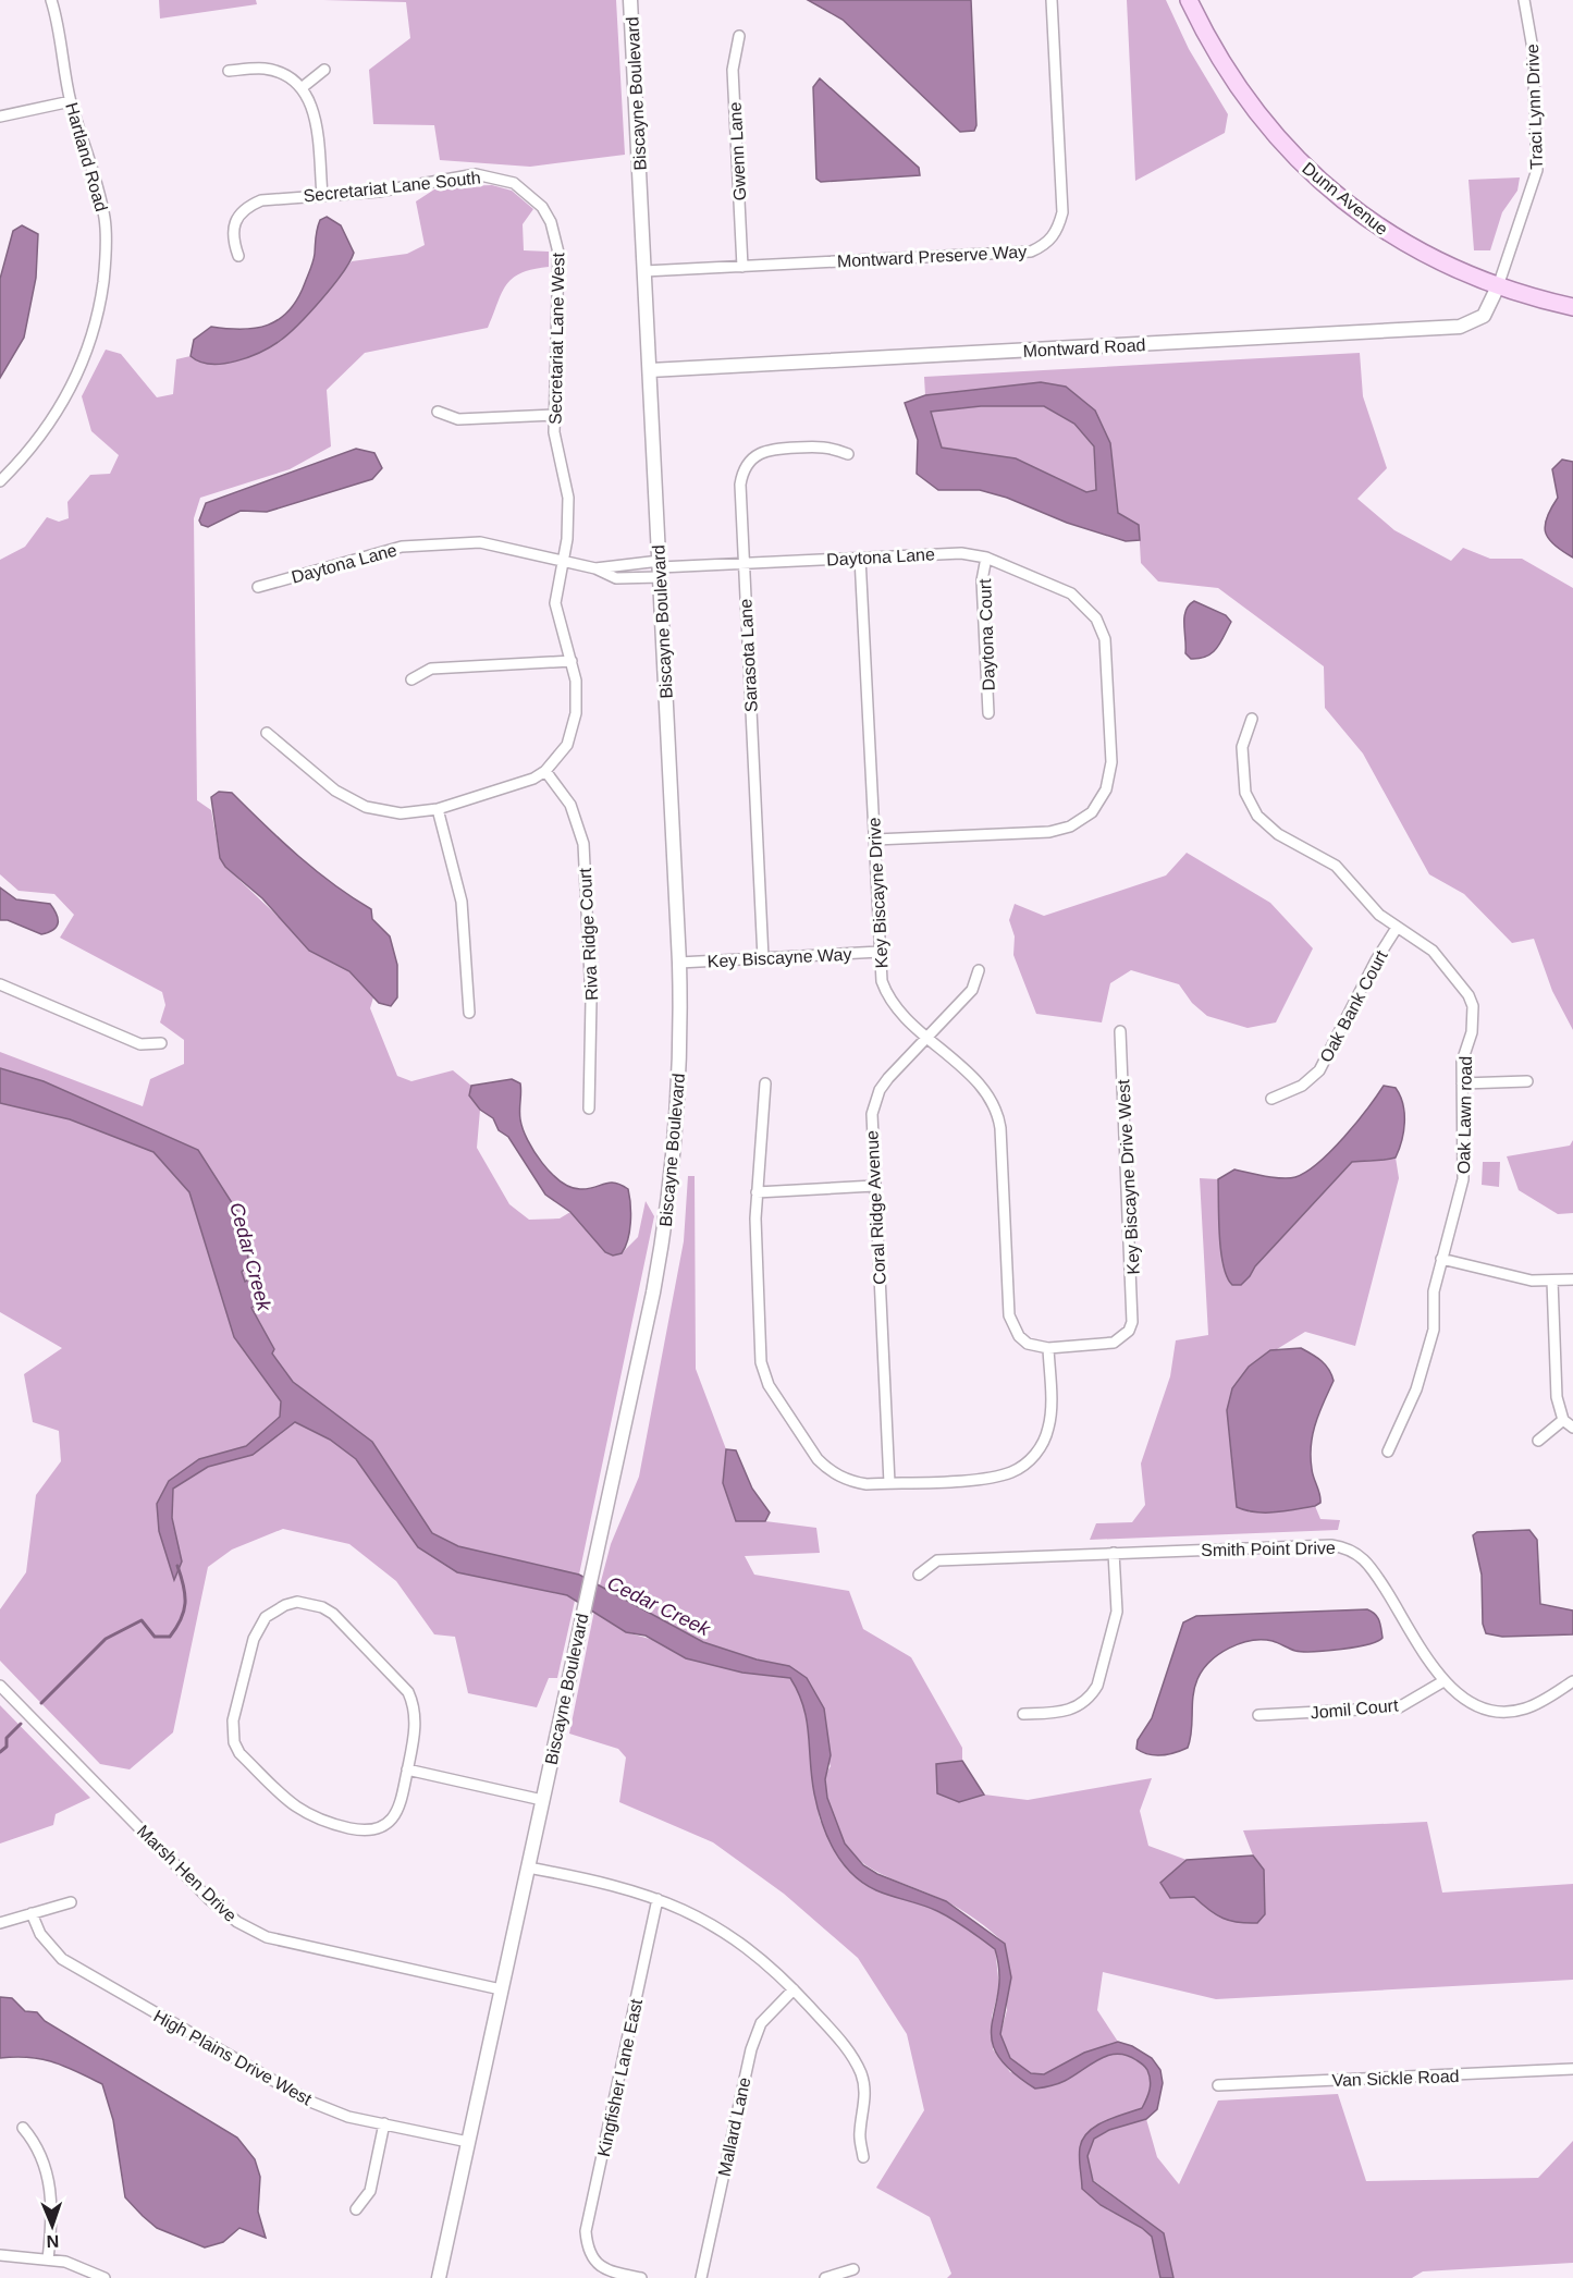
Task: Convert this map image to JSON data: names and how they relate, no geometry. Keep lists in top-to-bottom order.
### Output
{
  "streets": {
    "main road": ["Dunn Avenue"],
    "street": [
      "Biscayne Boulevard",
      "Traci Lynn Drive",
      "Gwenn Lane",
      "Hartland Road",
      "Secretariat Lane South",
      "Montward Preserve Way",
      "Secretariat Lane West",
      "Montward Road",
      "Daytona Lane",
      "Daytona Court",
      "Sarasota Lane",
      "Key Biscayne Drive",
      "Riva Ridge Court",
      "Key Biscayne Way",
      "Oak Bank Court",
      "Oak Lawn road",
      "Key Biscayne Drive West",
      "Coral Ridge Avenue",
      "Smith Point Drive",
      "Jomil Court",
      "Marsh Hen Drive",
      "High Plains Drive West",
      "Kingfisher Lane East",
      "Van Sickle Road",
      "Mallard Lane"
    ]
  },
  "crossings": [
    ["Biscayne Boulevard", "Montward Preserve Way"],
    ["Biscayne Boulevard", "Montward Road"],
    ["Biscayne Boulevard", "Daytona Lane"],
    ["Biscayne Boulevard", "Key Biscayne Way"],
    ["Biscayne Boulevard", "Marsh Hen Drive"],
    ["Biscayne Boulevard", "High Plains Drive West"],
    ["Traci Lynn Drive", "Dunn Avenue"],
    ["Traci Lynn Drive", "Montward Road"],
    ["Gwenn Lane", "Montward Preserve Way"],
    ["Secretariat Lane South", "Secretariat Lane West"],
    ["Dunn Avenue", "Montward Road"],
    ["Secretariat Lane West", "Daytona Lane"],
    ["Secretariat Lane West", "Riva Ridge Court"],
    ["Daytona Lane", "Daytona Court"],
    ["Daytona Lane", "Sarasota Lane"],
    ["Daytona Lane", "Key Biscayne Drive"],
    ["Sarasota Lane", "Key Biscayne Way"],
    ["Key Biscayne Drive", "Key Biscayne Way"],
    ["Key Biscayne Drive", "Key Biscayne Drive West"],
    ["Key Biscayne Drive", "Coral Ridge Avenue"],
    ["Oak Bank Court", "Oak Lawn road"],
    ["Smith Point Drive", "Jomil Court"]
  ],
  "water": ["Cedar Creek"],
  "north": "bottom"
}
